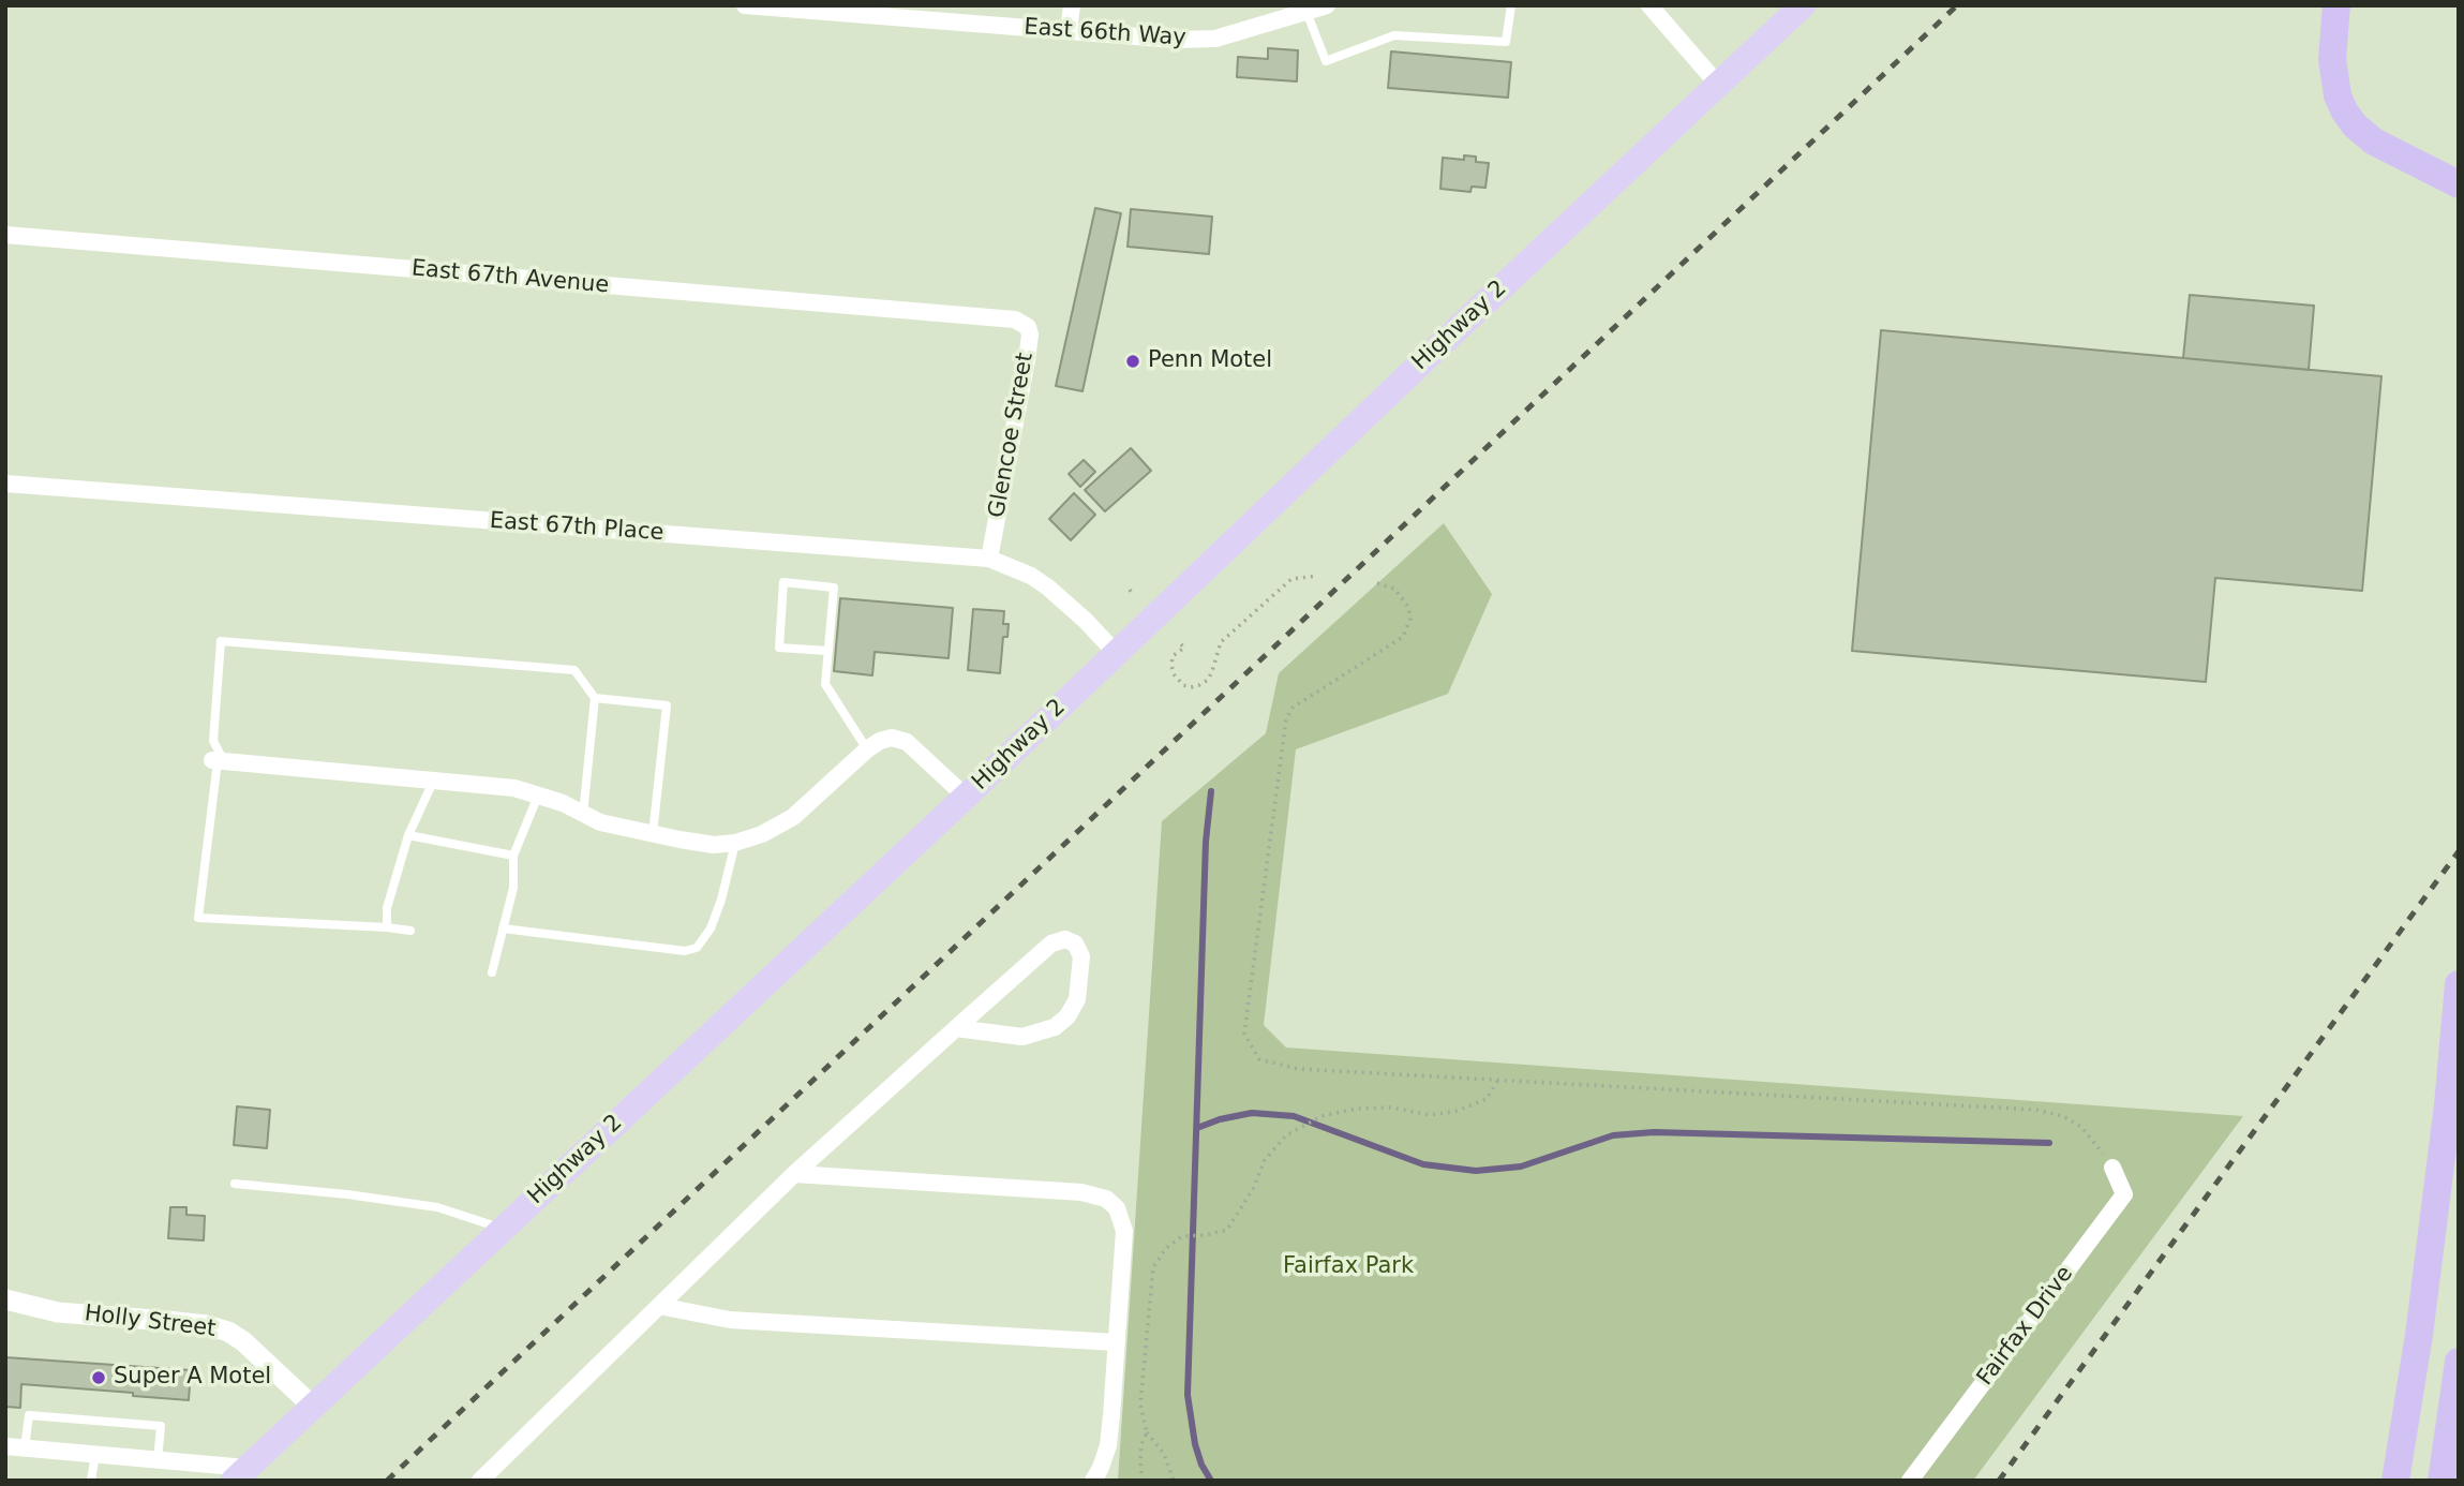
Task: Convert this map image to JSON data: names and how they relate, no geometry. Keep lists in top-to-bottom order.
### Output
{
  "streets": {
    "main road": ["Highway 2"],
    "street": [
      "East 66th Way",
      "East 67th Avenue",
      "Glencoe Street",
      "East 67th Place",
      "Holly Street",
      "Fairfax Drive"
    ]
  },
  "crossings": [
    ["East 67th Avenue", "Glencoe Street"],
    ["Highway 2", "East 67th Place"],
    ["Highway 2", "Holly Street"],
    ["Glencoe Street", "East 67th Place"]
  ],
  "parks": ["Fairfax Park"],
  "places": ["Penn Motel", "Super A Motel"]
}
